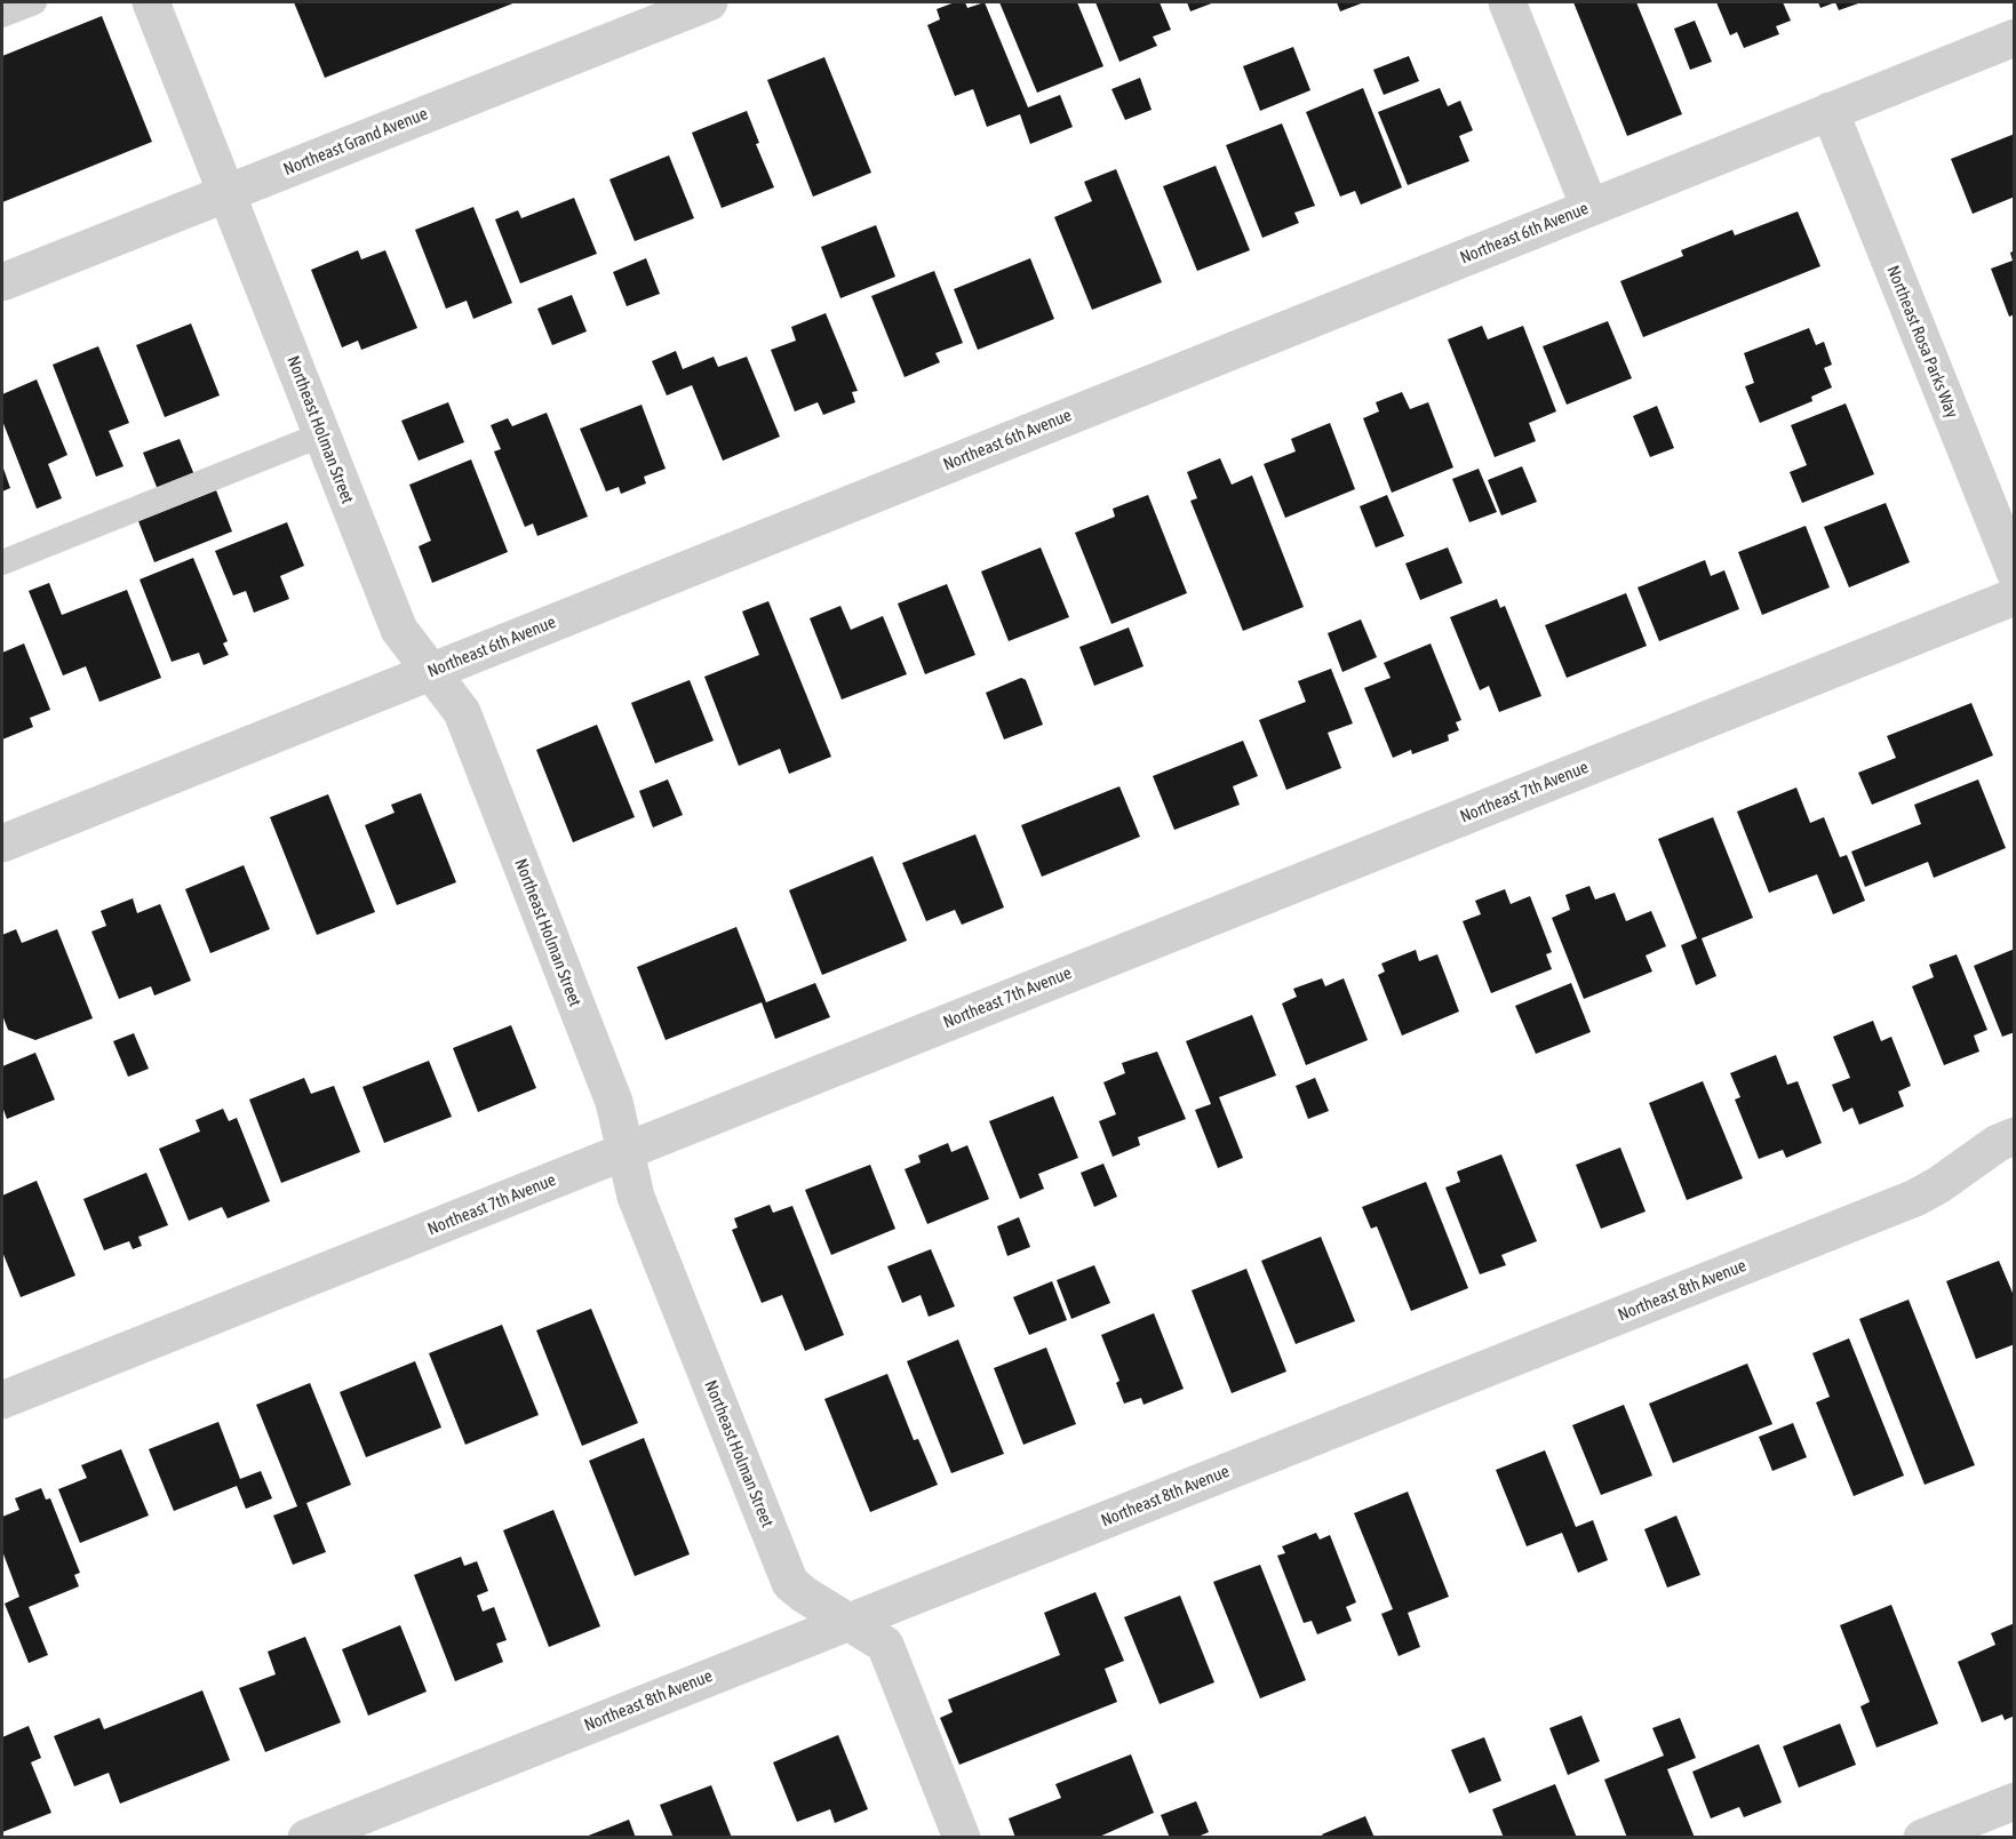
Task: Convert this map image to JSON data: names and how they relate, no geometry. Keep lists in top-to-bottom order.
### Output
{
  "streets": {
    "street": [
      "Northeast Grand Avenue",
      "Northeast 6th Avenue",
      "Northeast Rosa Parks Way",
      "Northeast Holman Street",
      "Northeast 7th Avenue",
      "Northeast 8th Avenue"
    ]
  },
  "crossings": [
    ["Northeast Grand Avenue", "Northeast Holman Street"],
    ["Northeast 6th Avenue", "Northeast Rosa Parks Way"],
    ["Northeast 6th Avenue", "Northeast Holman Street"],
    ["Northeast Holman Street", "Northeast 7th Avenue"],
    ["Northeast Holman Street", "Northeast 8th Avenue"]
  ]
}
